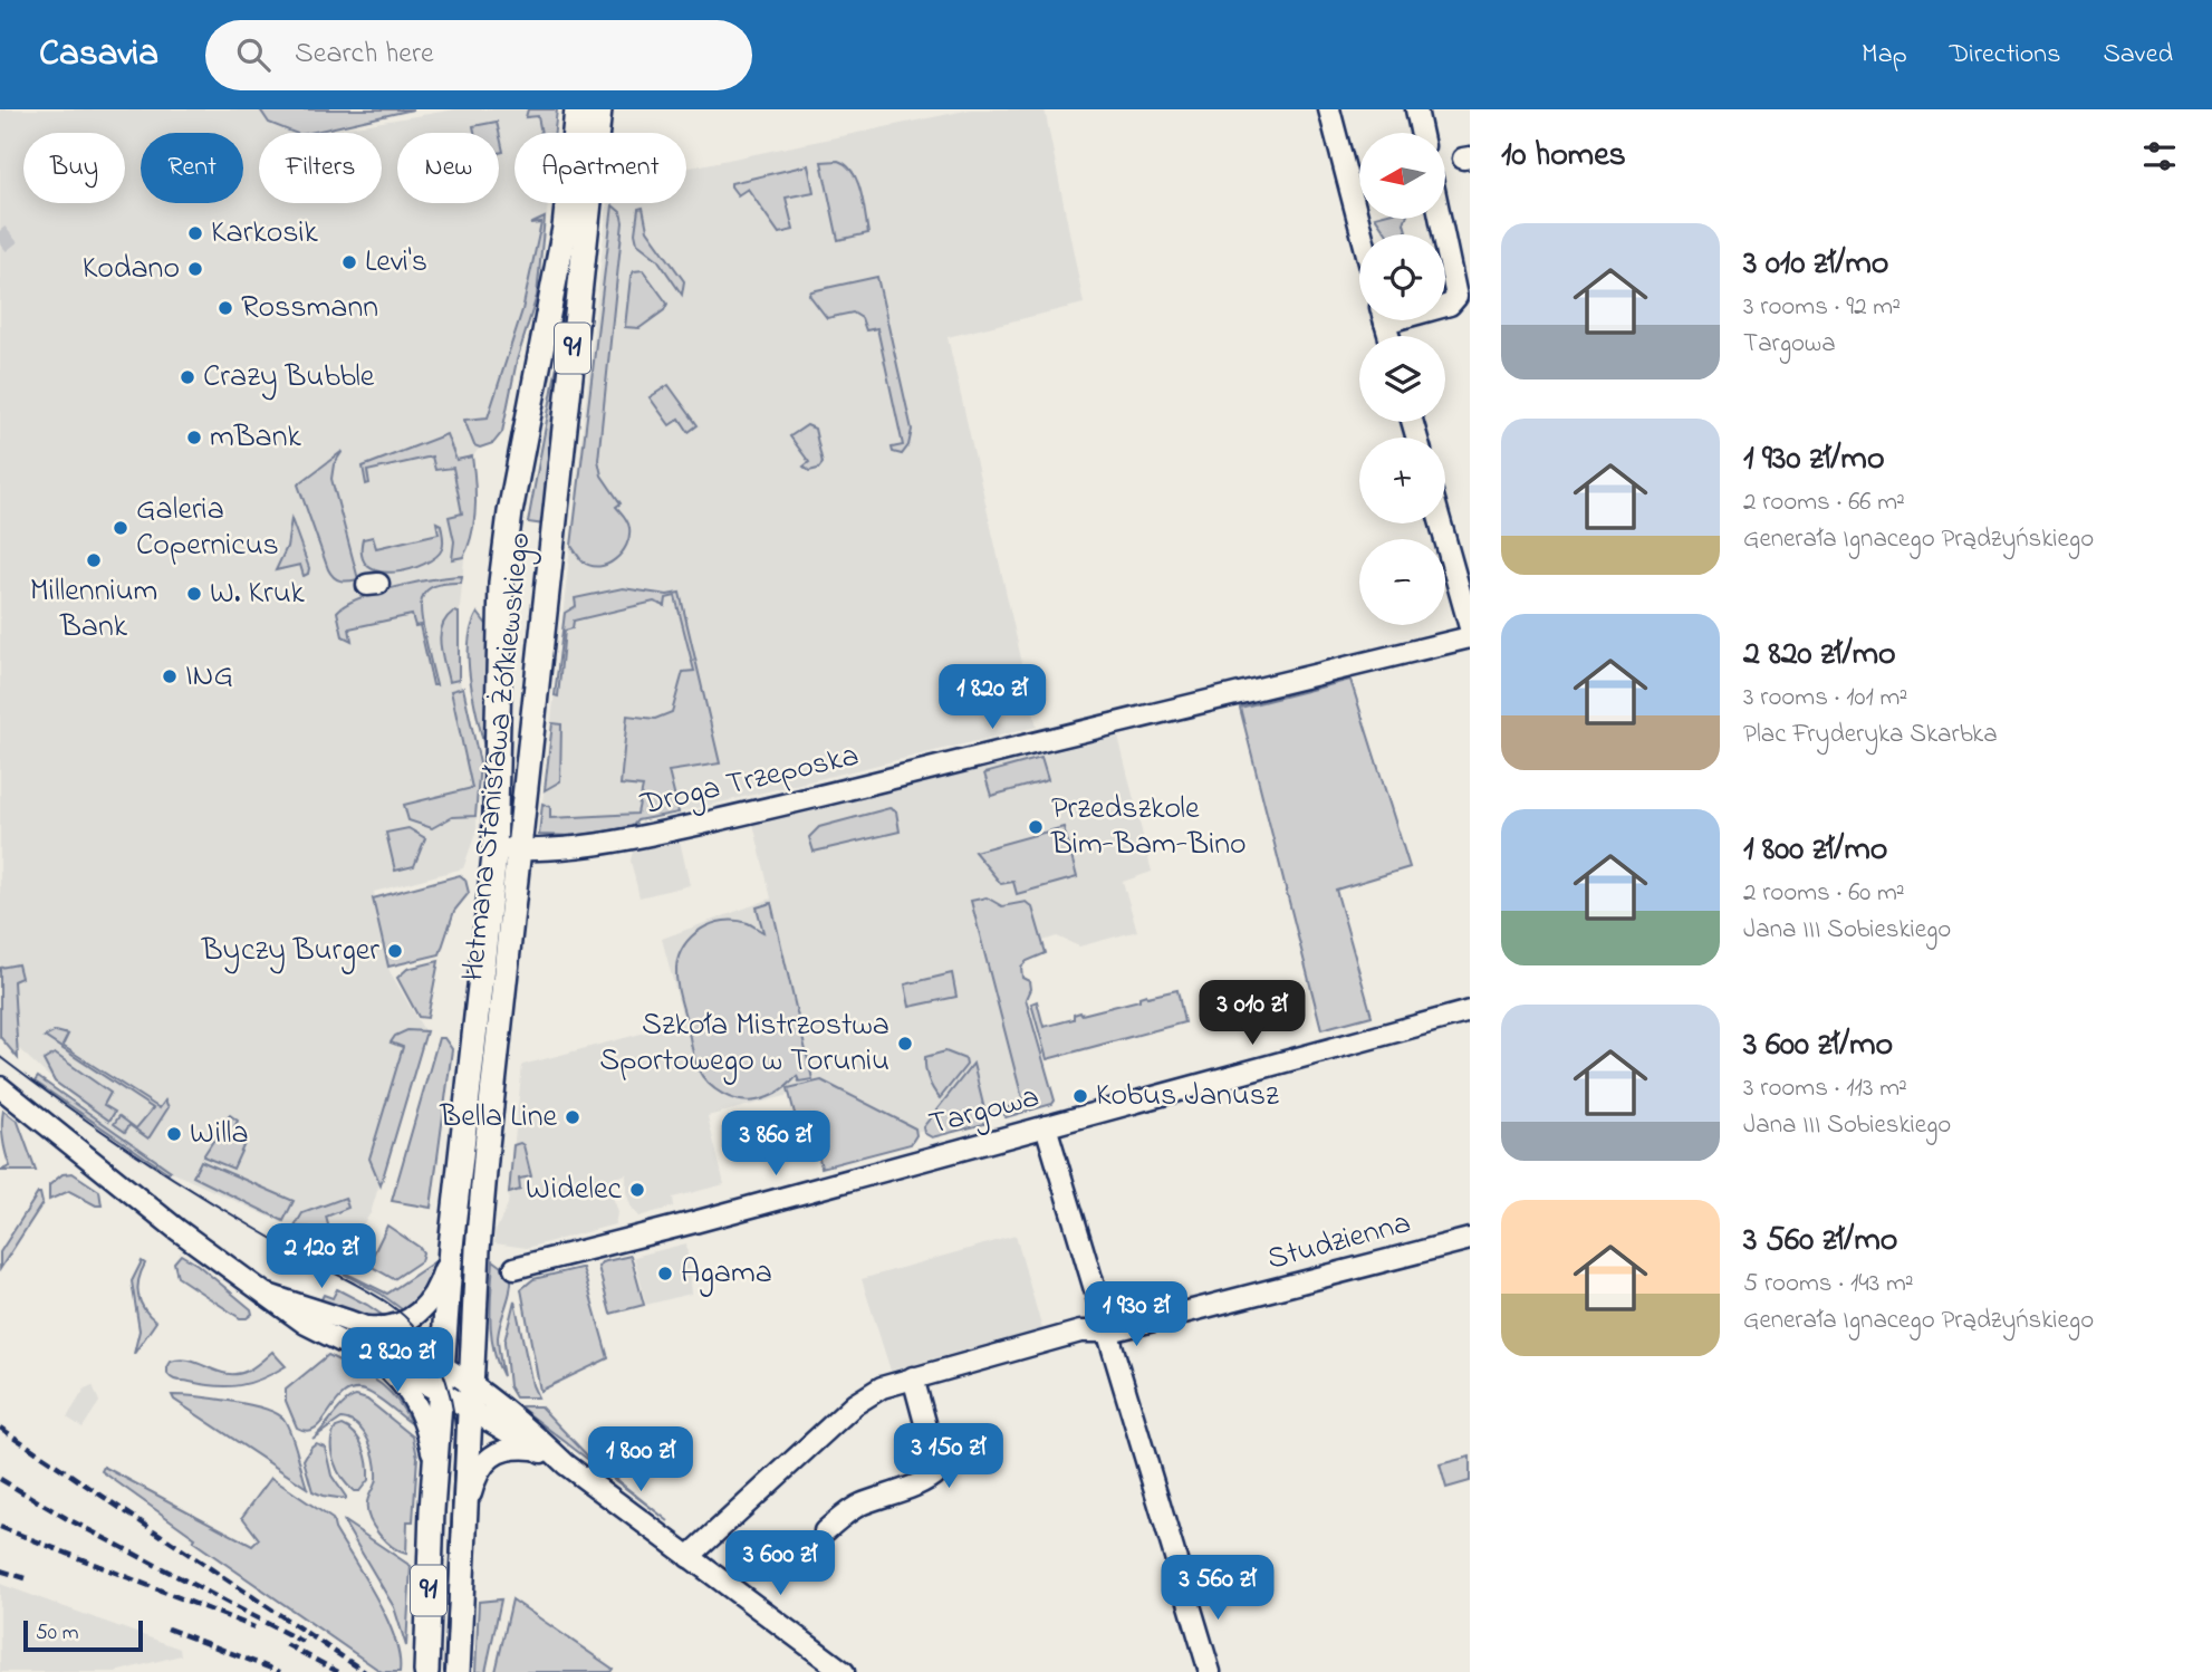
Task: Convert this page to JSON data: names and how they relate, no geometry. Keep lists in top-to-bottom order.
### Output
{
  "streets": {
    "main road": ["91", "Hetmana Stanisława Żółkiewskiego"],
    "street": ["Droga Trzeposka", "Targowa", "Studzienna"]
  },
  "crossings": [
    ["91", "Hetmana Stanisława Żółkiewskiego"],
    ["Hetmana Stanisława Żółkiewskiego", "Droga Trzeposka"]
  ],
  "places": [
    "Karkosik",
    "Levi's",
    "Kodano",
    "Rossmann",
    "Crazy Bubble",
    "mBank",
    "Galeria Copernicus",
    "Millennium Bank",
    "W. Kruk",
    "ING",
    "Przedszkole Bim-Bam-Bino",
    "Byczy Burger",
    "Szkoła Mistrzostwa Sportowego w Toruniu",
    "Kobus Janusz",
    "Bella Line",
    "Willa",
    "Widelec",
    "Agama"
  ],
  "scale_bar": "50 m",
  "north": "left",
  "page": {
    "header": "Casavia",
    "search": "Search here",
    "nav": ["Map", "Directions", "Saved"],
    "heading": "10 homes",
    "map_buttons": ["+", "−"],
    "chip": [
      "Buy",
      "Rent",
      "Filters",
      "New",
      "Apartment"
    ],
    "list": [
      {
        "name": "3 010 zł/mo",
        "note": "3 rooms · 92 m² · Targowa"
      },
      {
        "name": "1 930 zł/mo",
        "note": "2 rooms · 66 m² · Generała Ignacego Prądzyńskiego"
      },
      {
        "name": "2 820 zł/mo",
        "note": "3 rooms · 101 m² · Plac Fryderyka Skarbka"
      },
      {
        "name": "1 800 zł/mo",
        "note": "2 rooms · 60 m² · Jana III Sobieskiego"
      },
      {
        "name": "3 600 zł/mo",
        "note": "3 rooms · 113 m² · Jana III Sobieskiego"
      },
      {
        "name": "3 560 zł/mo",
        "note": "5 rooms · 143 m² · Generała Ignacego Prądzyńskiego"
      }
    ],
    "price": [
      "1 820 zł",
      "3 010 zł",
      "3 860 zł",
      "2 120 zł",
      "1 930 zł",
      "2 820 zł",
      "3 150 zł",
      "1 800 zł",
      "3 600 zł",
      "3 560 zł"
    ],
    "scale": "50 m"
  }
}
